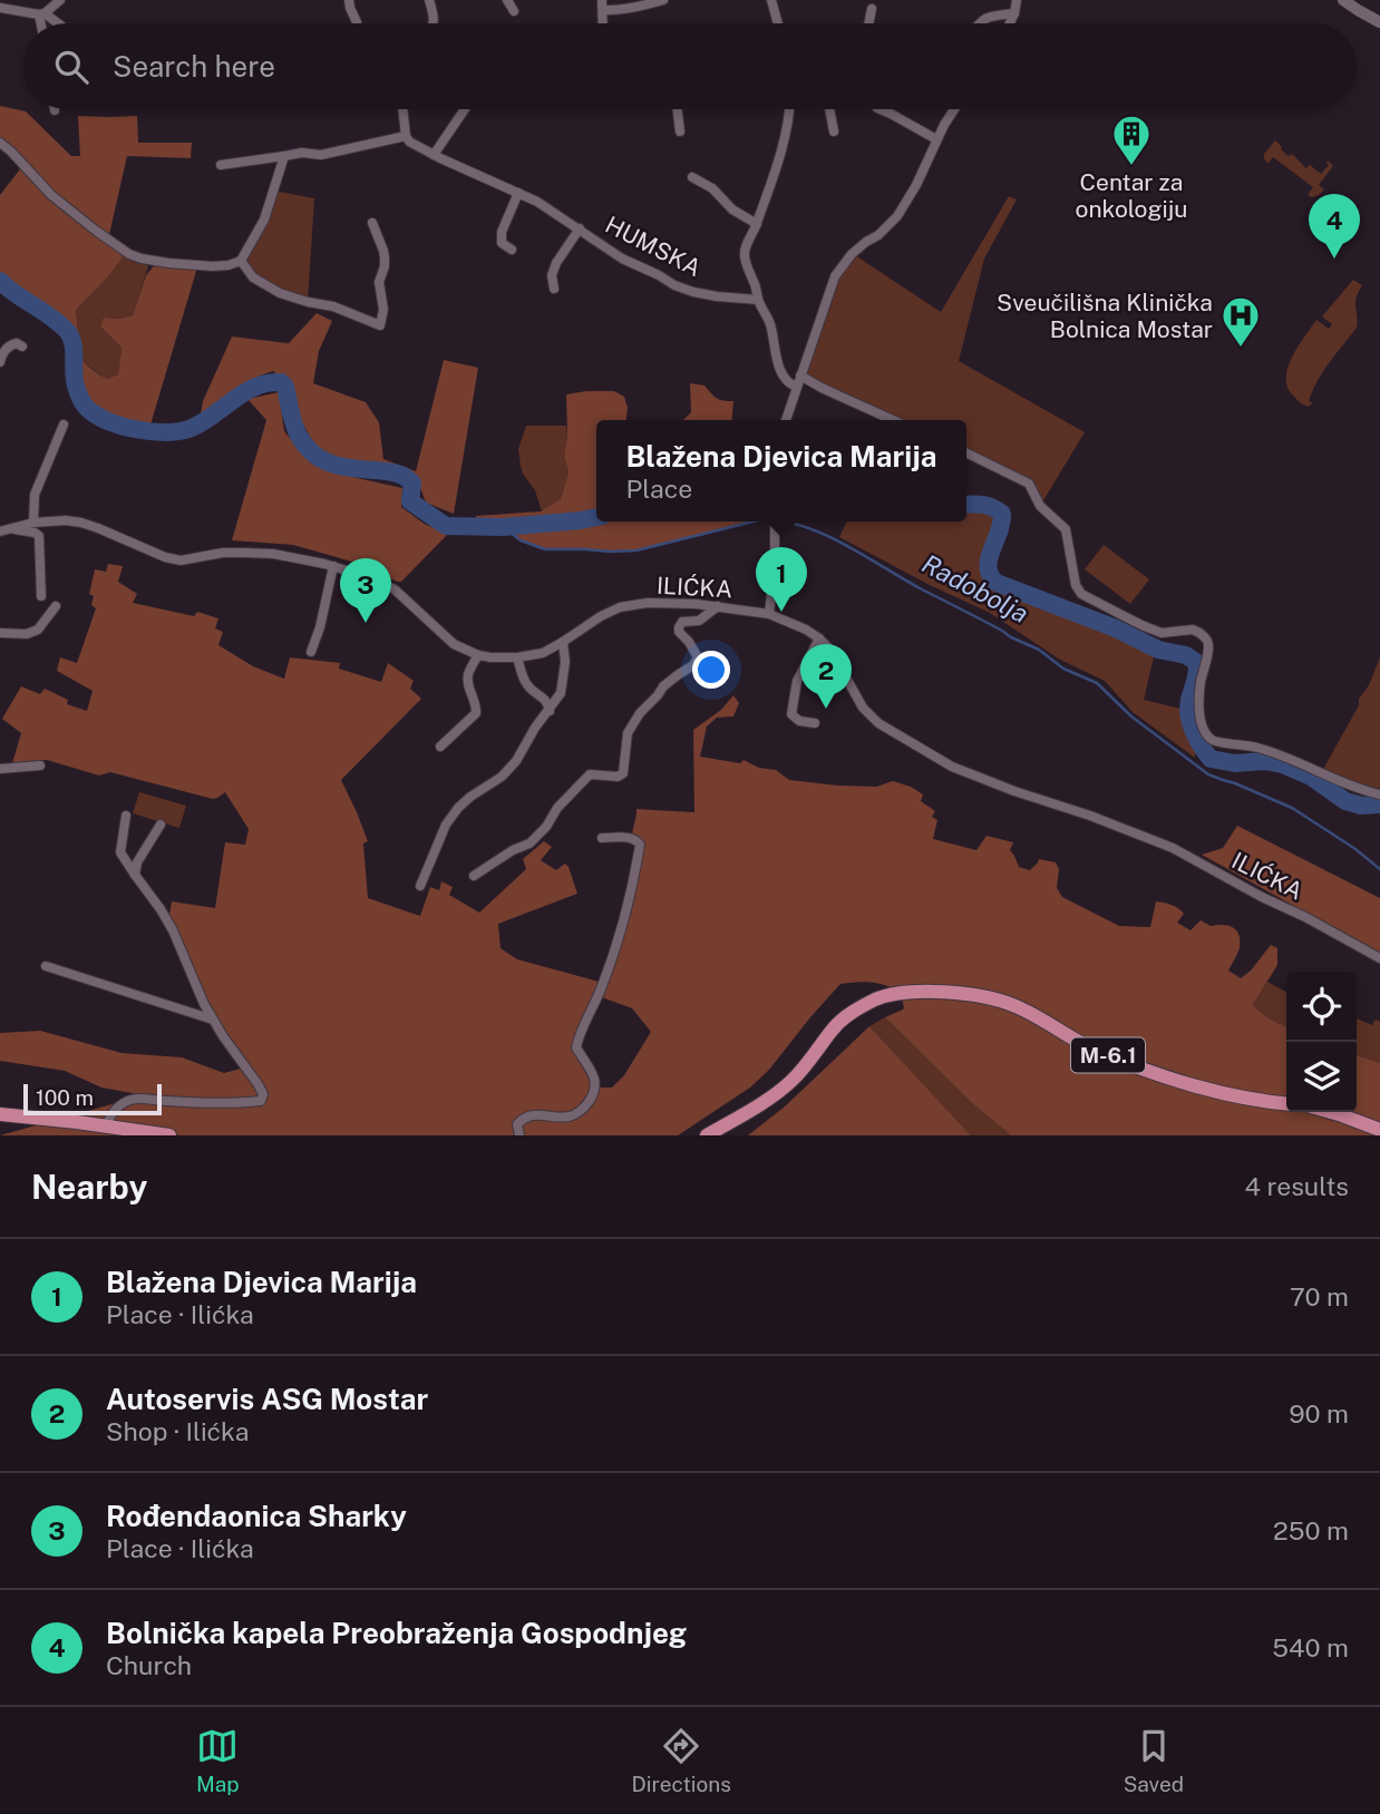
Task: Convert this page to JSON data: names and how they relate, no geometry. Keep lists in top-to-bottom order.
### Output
{
  "streets": {
    "main road": ["M-6.1"],
    "street": ["HUMSKA", "ILIĆKA"]
  },
  "water": ["Radobolja"],
  "places": {
    "building": ["Centar za onkologiju"],
    "hospital": ["Sveučilišna Klinička Bolnica Mostar"]
  },
  "scale_bar": "100 m",
  "page": {
    "search": "Search here",
    "pins": [
      "4",
      "1",
      "3",
      "2"
    ],
    "popup": ["Blažena Djevica Marija", "Place"],
    "scale": "100 m",
    "heading": ["Nearby", "4 results"],
    "list": [
      {
        "mark": "1",
        "name": "Blažena Djevica Marija",
        "note": "Place · Ilićka",
        "value": "70 m"
      },
      {
        "mark": "2",
        "name": "Autoservis ASG Mostar",
        "note": "Shop · Ilićka",
        "value": "90 m"
      },
      {
        "mark": "3",
        "name": "Rođendaonica Sharky",
        "note": "Place · Ilićka",
        "value": "250 m"
      },
      {
        "mark": "4",
        "name": "Bolnička kapela Preobraženja Gospodnjeg",
        "note": "Church",
        "value": "540 m"
      }
    ],
    "nav": ["Map", "Directions", "Saved"]
  }
}
